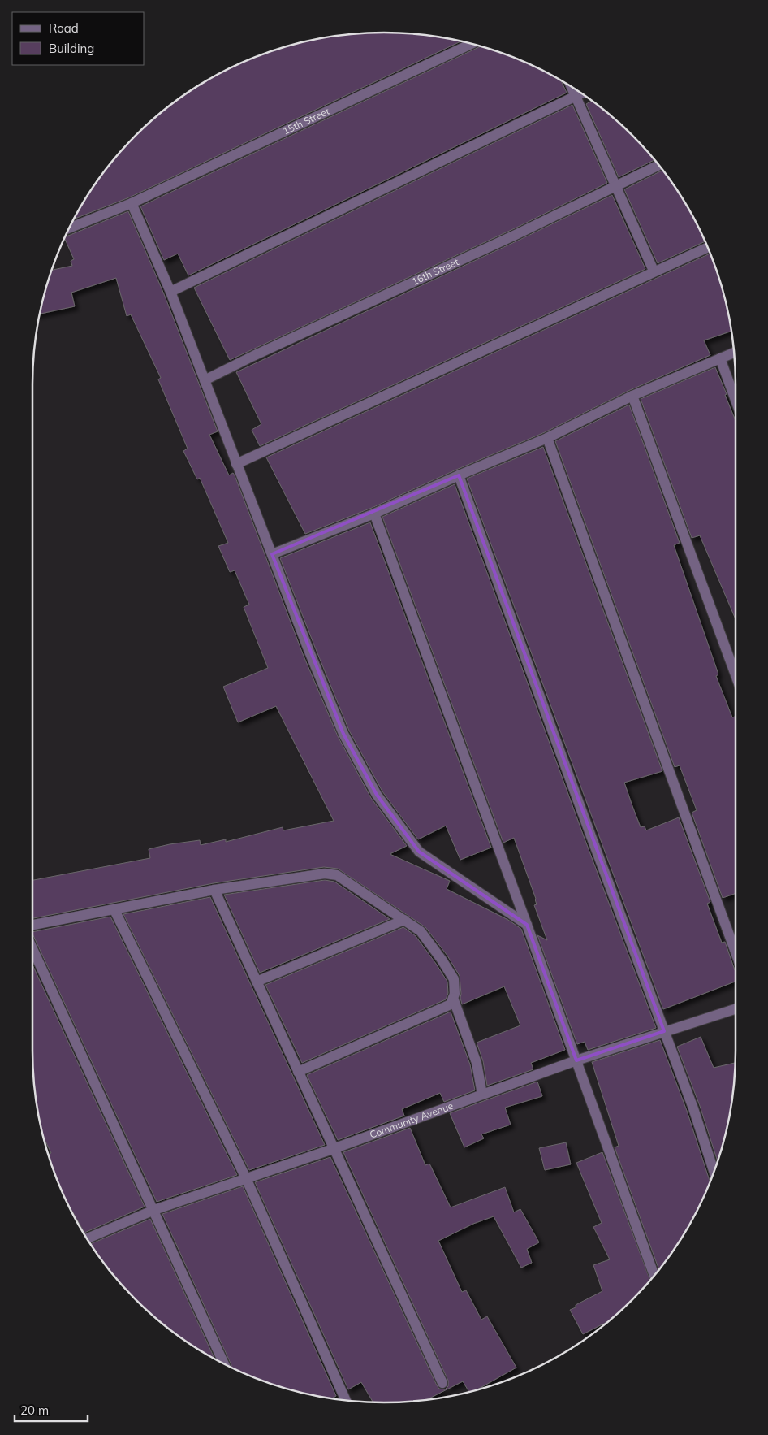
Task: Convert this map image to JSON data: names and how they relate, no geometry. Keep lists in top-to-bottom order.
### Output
{
  "streets": {
    "street": ["15th Street", "16th Street", "Community Avenue"]
  },
  "legend": ["Road", "Building"],
  "scale_bar": "20 m"
}
